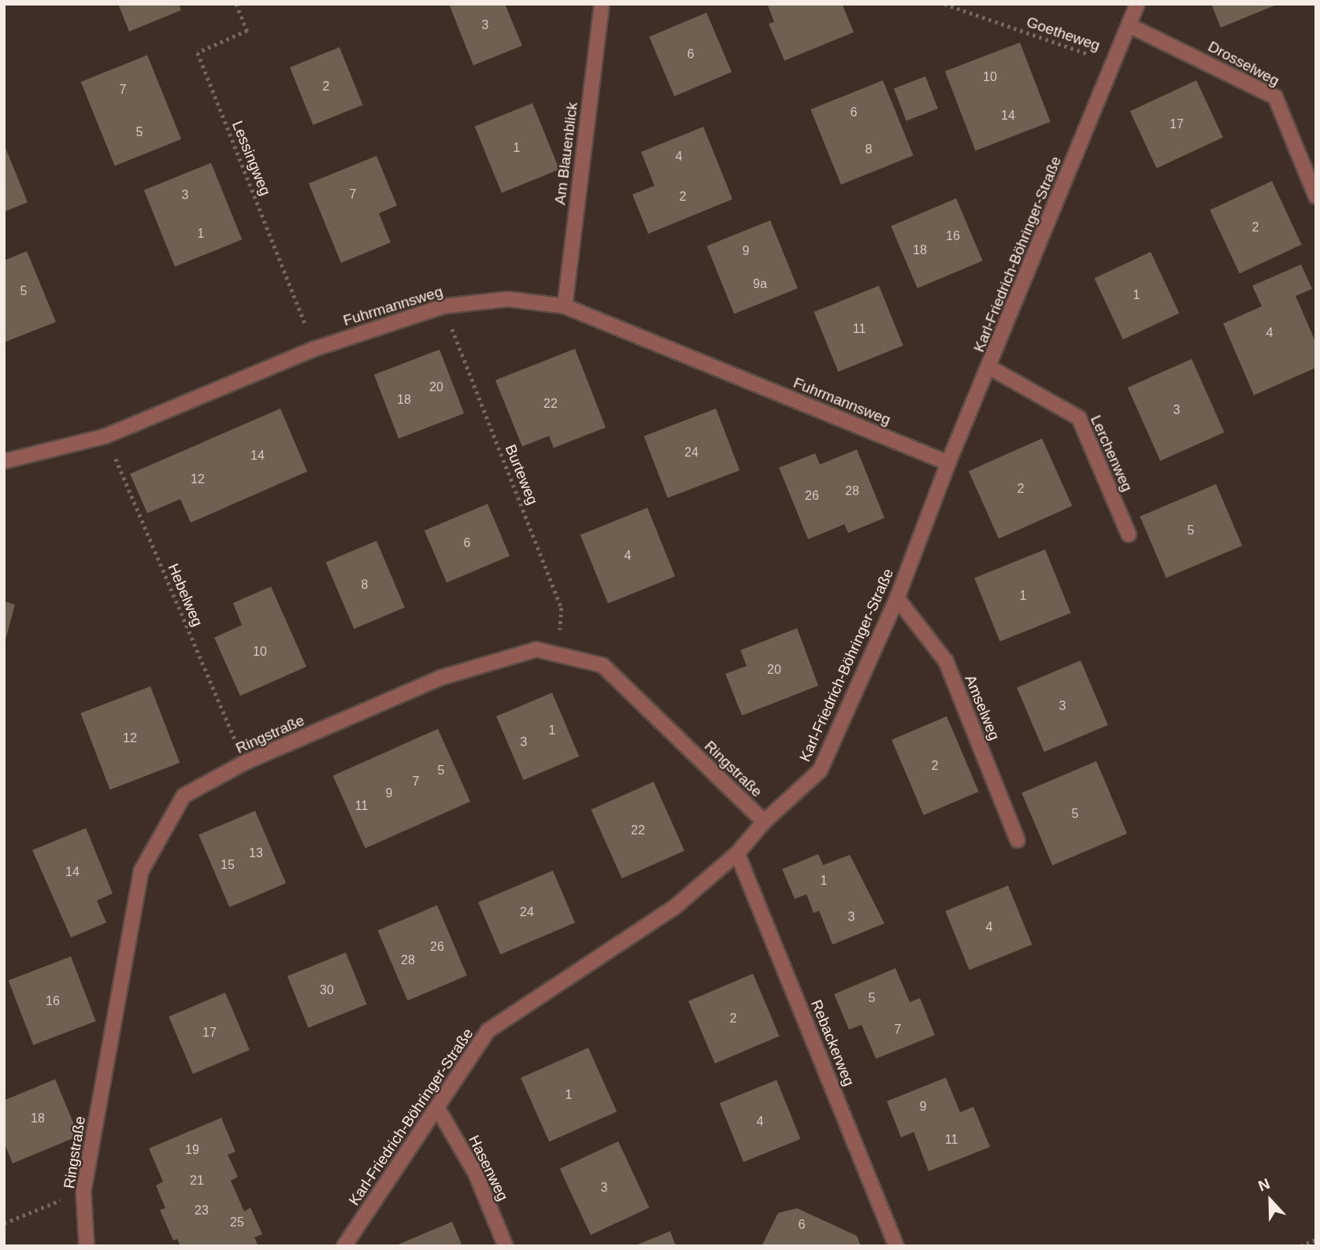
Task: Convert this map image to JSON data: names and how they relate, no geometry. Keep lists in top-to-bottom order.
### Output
{
  "streets": {
    "street": [
      "Drosselweg",
      "Am Blauenblick",
      "Karl-Friedrich-Böhringer-Straße",
      "Fuhrmannsweg",
      "Lerchenweg",
      "Amselweg",
      "Ringstraße",
      "Rebackerweg",
      "Hasenweg"
    ],
    "path": [
      "Goetheweg",
      "Lessingweg",
      "Burteweg",
      "Hebelweg"
    ]
  },
  "crossings": [
    ["Goetheweg", "Karl-Friedrich-Böhringer-Straße"],
    ["Drosselweg", "Karl-Friedrich-Böhringer-Straße"],
    ["Am Blauenblick", "Fuhrmannsweg"],
    ["Lessingweg", "Fuhrmannsweg"],
    ["Karl-Friedrich-Böhringer-Straße", "Fuhrmannsweg"],
    ["Karl-Friedrich-Böhringer-Straße", "Lerchenweg"],
    ["Karl-Friedrich-Böhringer-Straße", "Amselweg"],
    ["Karl-Friedrich-Böhringer-Straße", "Ringstraße"],
    ["Karl-Friedrich-Böhringer-Straße", "Rebackerweg"],
    ["Karl-Friedrich-Böhringer-Straße", "Hasenweg"],
    ["Fuhrmannsweg", "Burteweg"],
    ["Fuhrmannsweg", "Hebelweg"],
    ["Burteweg", "Ringstraße"],
    ["Hebelweg", "Ringstraße"]
  ],
  "house_numbers": [
    "3",
    "6",
    "10",
    "2",
    "7",
    "6",
    "14",
    "17",
    "5",
    "1",
    "8",
    "4",
    "7",
    "3",
    "2",
    "2",
    "1",
    "16",
    "18",
    "9",
    "9a",
    "5",
    "1",
    "11",
    "4",
    "20",
    "18",
    "22",
    "3",
    "24",
    "14",
    "12",
    "2",
    "28",
    "26",
    "5",
    "6",
    "4",
    "8",
    "1",
    "10",
    "20",
    "3",
    "1",
    "12",
    "3",
    "2",
    "5",
    "7",
    "9",
    "11",
    "5",
    "22",
    "13",
    "15",
    "14",
    "1",
    "24",
    "3",
    "4",
    "26",
    "28",
    "30",
    "5",
    "16",
    "2",
    "7",
    "17",
    "1",
    "9",
    "18",
    "4",
    "11",
    "19",
    "21",
    "3",
    "23",
    "25",
    "6"
  ],
  "north": "top"
}
